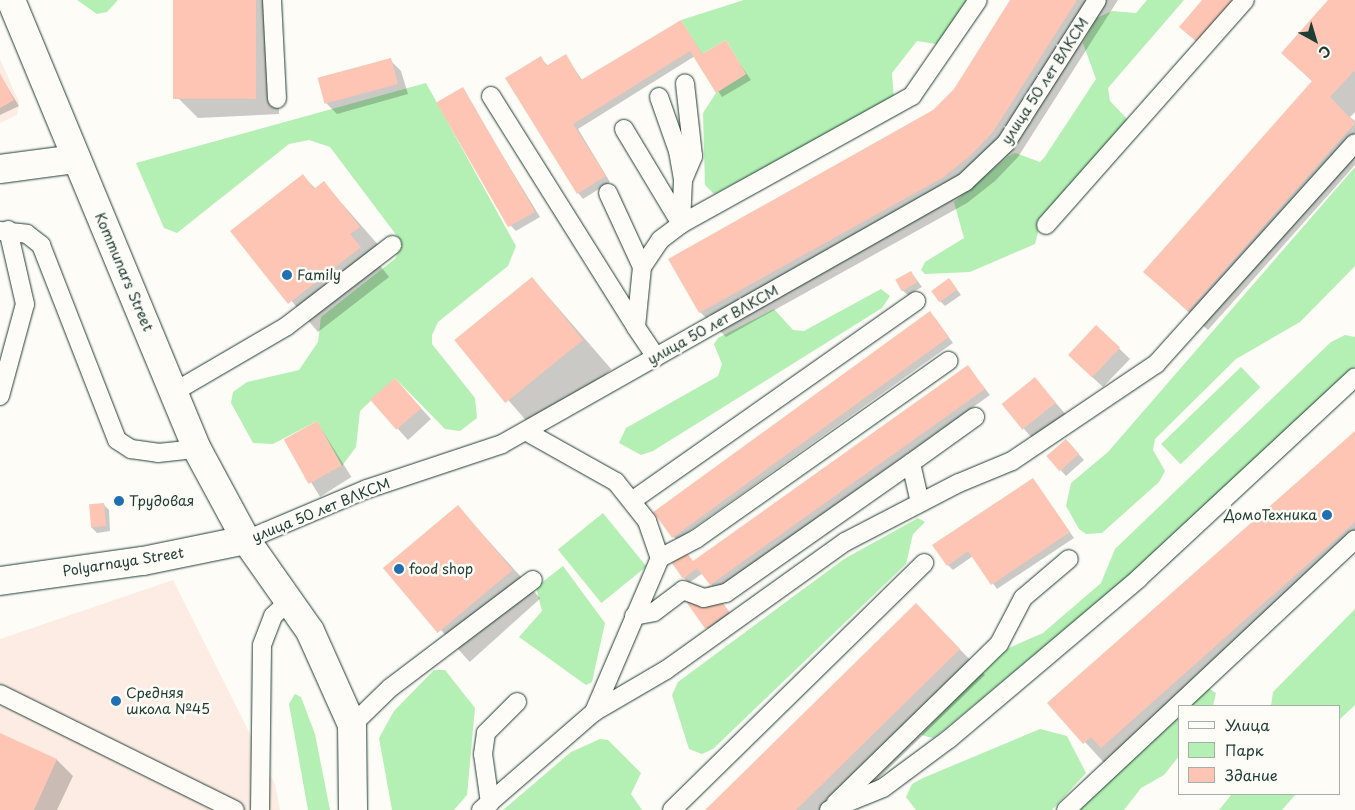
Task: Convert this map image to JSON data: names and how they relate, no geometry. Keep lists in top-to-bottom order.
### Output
{
  "streets": {
    "main road": ["Kommunars Street", "Polyarnaya Street"],
    "lane": ["улица 50 лет ВЛКСМ"]
  },
  "crossings": [
    ["улица 50 лет ВЛКСМ", "Kommunars Street"],
    ["улица 50 лет ВЛКСМ", "Polyarnaya Street"],
    ["Kommunars Street", "Polyarnaya Street"]
  ],
  "places": [
    "Family",
    "Трудовая",
    "ДомоТехника",
    "food shop",
    "Средняя школа №45"
  ],
  "legend": ["Улица", "Парк", "Здание"],
  "north": "bottom right"
}
